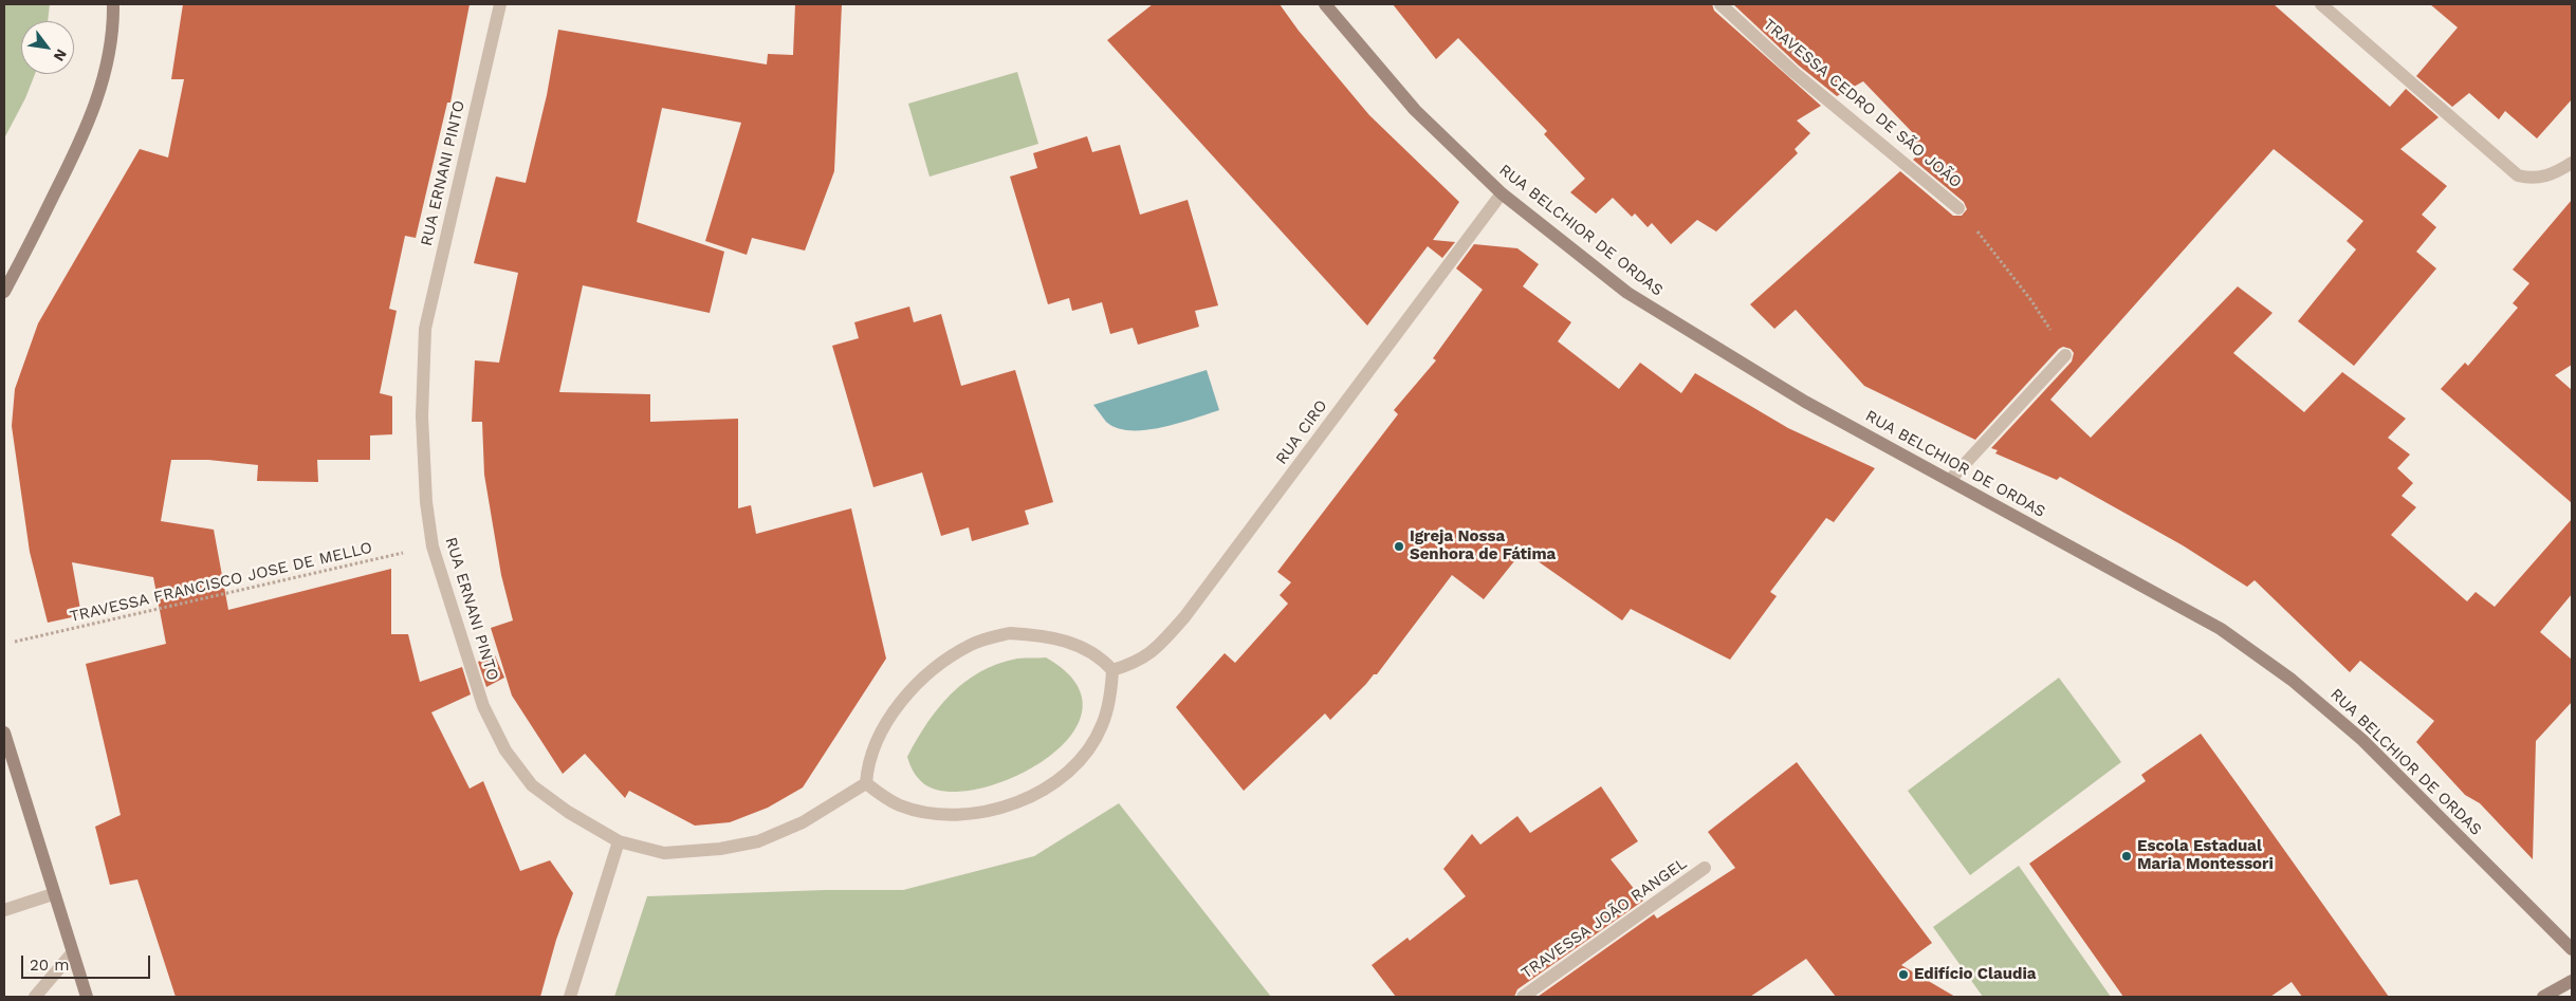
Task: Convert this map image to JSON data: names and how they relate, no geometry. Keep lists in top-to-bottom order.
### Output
{
  "streets": {
    "street": [
      "TRAVESSA CEDRO DE SÃO JOÃO",
      "RUA ERNANI PINTO",
      "RUA BELCHIOR DE ORDAS",
      "RUA CIRO",
      "TRAVESSA JOÃO RANGEL"
    ],
    "path": ["TRAVESSA FRANCISCO JOSE DE MELLO"]
  },
  "crossings": [
    ["RUA ERNANI PINTO", "TRAVESSA FRANCISCO JOSE DE MELLO"],
    ["RUA BELCHIOR DE ORDAS", "RUA CIRO"]
  ],
  "places": ["Igreja Nossa Senhora de Fátima", "Escola Estadual Maria Montessori", "Edifício Claudia"],
  "scale_bar": "20 m",
  "north": "bottom right"
}
